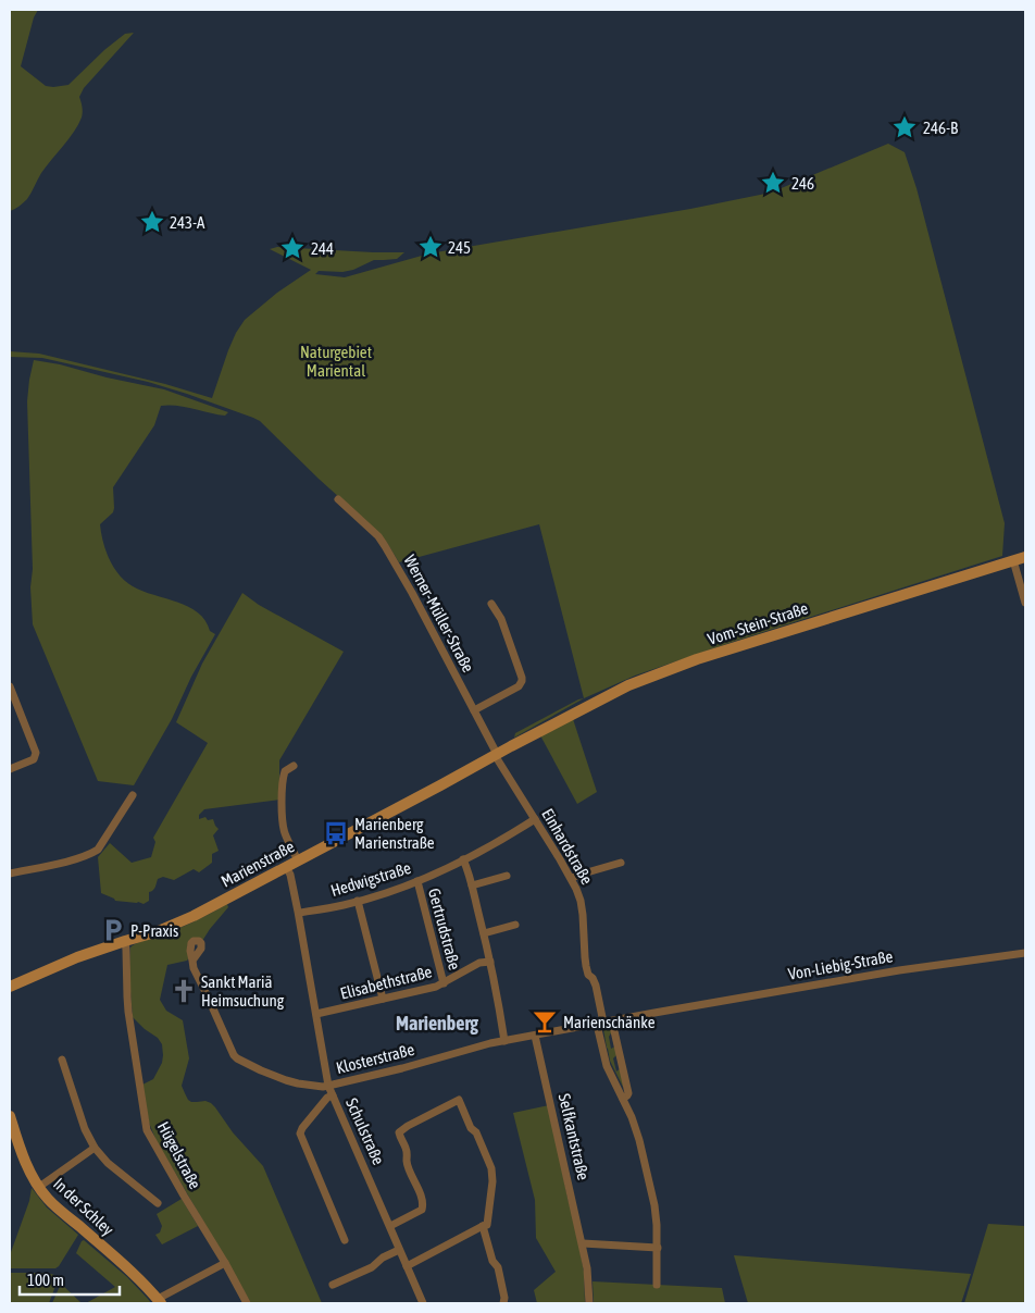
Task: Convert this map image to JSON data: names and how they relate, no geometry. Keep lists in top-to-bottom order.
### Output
{
  "streets": {
    "main road": ["Vom-Stein-Straße", "Marienstraße", "In der Schley"],
    "street": [
      "Werner-Müller-Straße",
      "Einhardstraße",
      "Hedwigstraße",
      "Gertrudstraße",
      "Von-Liebig-Straße",
      "Elisabethstraße",
      "Klosterstraße",
      "Schulstraße",
      "Selfkantstraße",
      "Hügelstraße"
    ]
  },
  "crossings": [
    ["Werner-Müller-Straße", "Einhardstraße"],
    ["Werner-Müller-Straße", "Marienstraße"],
    ["Vom-Stein-Straße", "Marienstraße"],
    ["Einhardstraße", "Marienstraße"],
    ["Einhardstraße", "Hedwigstraße"],
    ["Einhardstraße", "Klosterstraße"],
    ["Marienstraße", "Schulstraße"],
    ["Marienstraße", "Hügelstraße"],
    ["Hedwigstraße", "Gertrudstraße"],
    ["Hedwigstraße", "Schulstraße"],
    ["Gertrudstraße", "Elisabethstraße"],
    ["Von-Liebig-Straße", "Klosterstraße"],
    ["Elisabethstraße", "Schulstraße"],
    ["Klosterstraße", "Schulstraße"],
    ["Klosterstraße", "Selfkantstraße"]
  ],
  "districts": ["Marienberg"],
  "parks": ["Naturgebiet Mariental"],
  "places": {
    "place": [
      "246-B",
      "246",
      "243-A",
      "245",
      "244"
    ],
    "bus stop": ["Marienberg Marienstraße"],
    "parking": ["P-Praxis"],
    "church": ["Sankt Mariä Heimsuchung"],
    "bar": ["Marienschänke"]
  },
  "scale_bar": "100 m"
}
